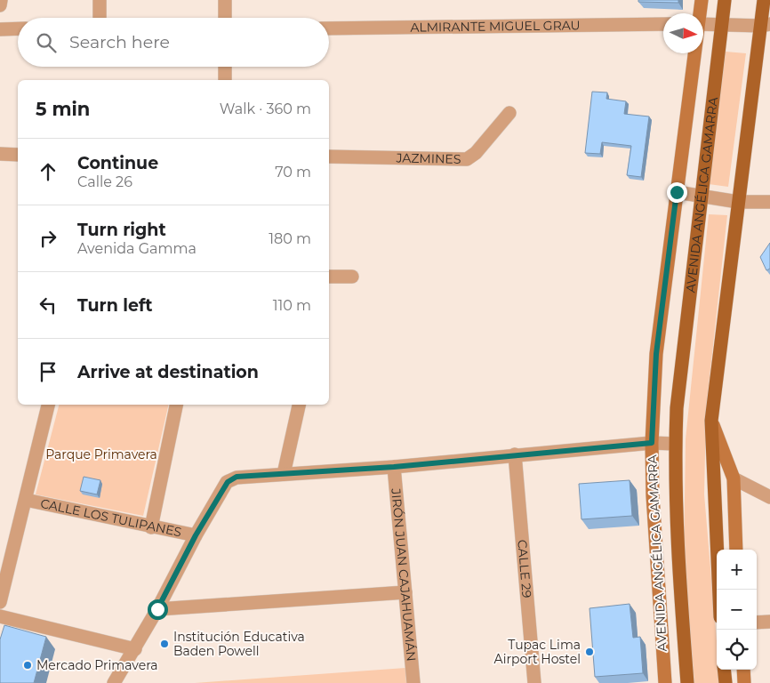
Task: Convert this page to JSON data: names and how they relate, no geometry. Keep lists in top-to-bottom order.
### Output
{
  "streets": {
    "main road": ["AVENIDA ANGÉLICA GAMARRA"],
    "street": [
      "ALMIRANTE MIGUEL GRAU",
      "JAZMINES",
      "CALLE LOS TULIPANES",
      "CALLE 29",
      "JIRÓN JUAN CAJAHUAMÁN"
    ]
  },
  "parks": ["Parque Primavera"],
  "places": ["Institución Educativa Baden Powell", "Tupac Lima Airport Hostel", "Mercado Primavera"],
  "north": "right",
  "page": {
    "search": "Search here",
    "heading": ["5 min", "Walk · 360 m"],
    "list": [
      ["Continue", "Calle 26", "70 m"],
      ["Turn right", "Avenida Gamma", "180 m"],
      ["Turn left", "110 m"],
      "Arrive at destination"
    ],
    "map_buttons": ["+", "−"]
  }
}
